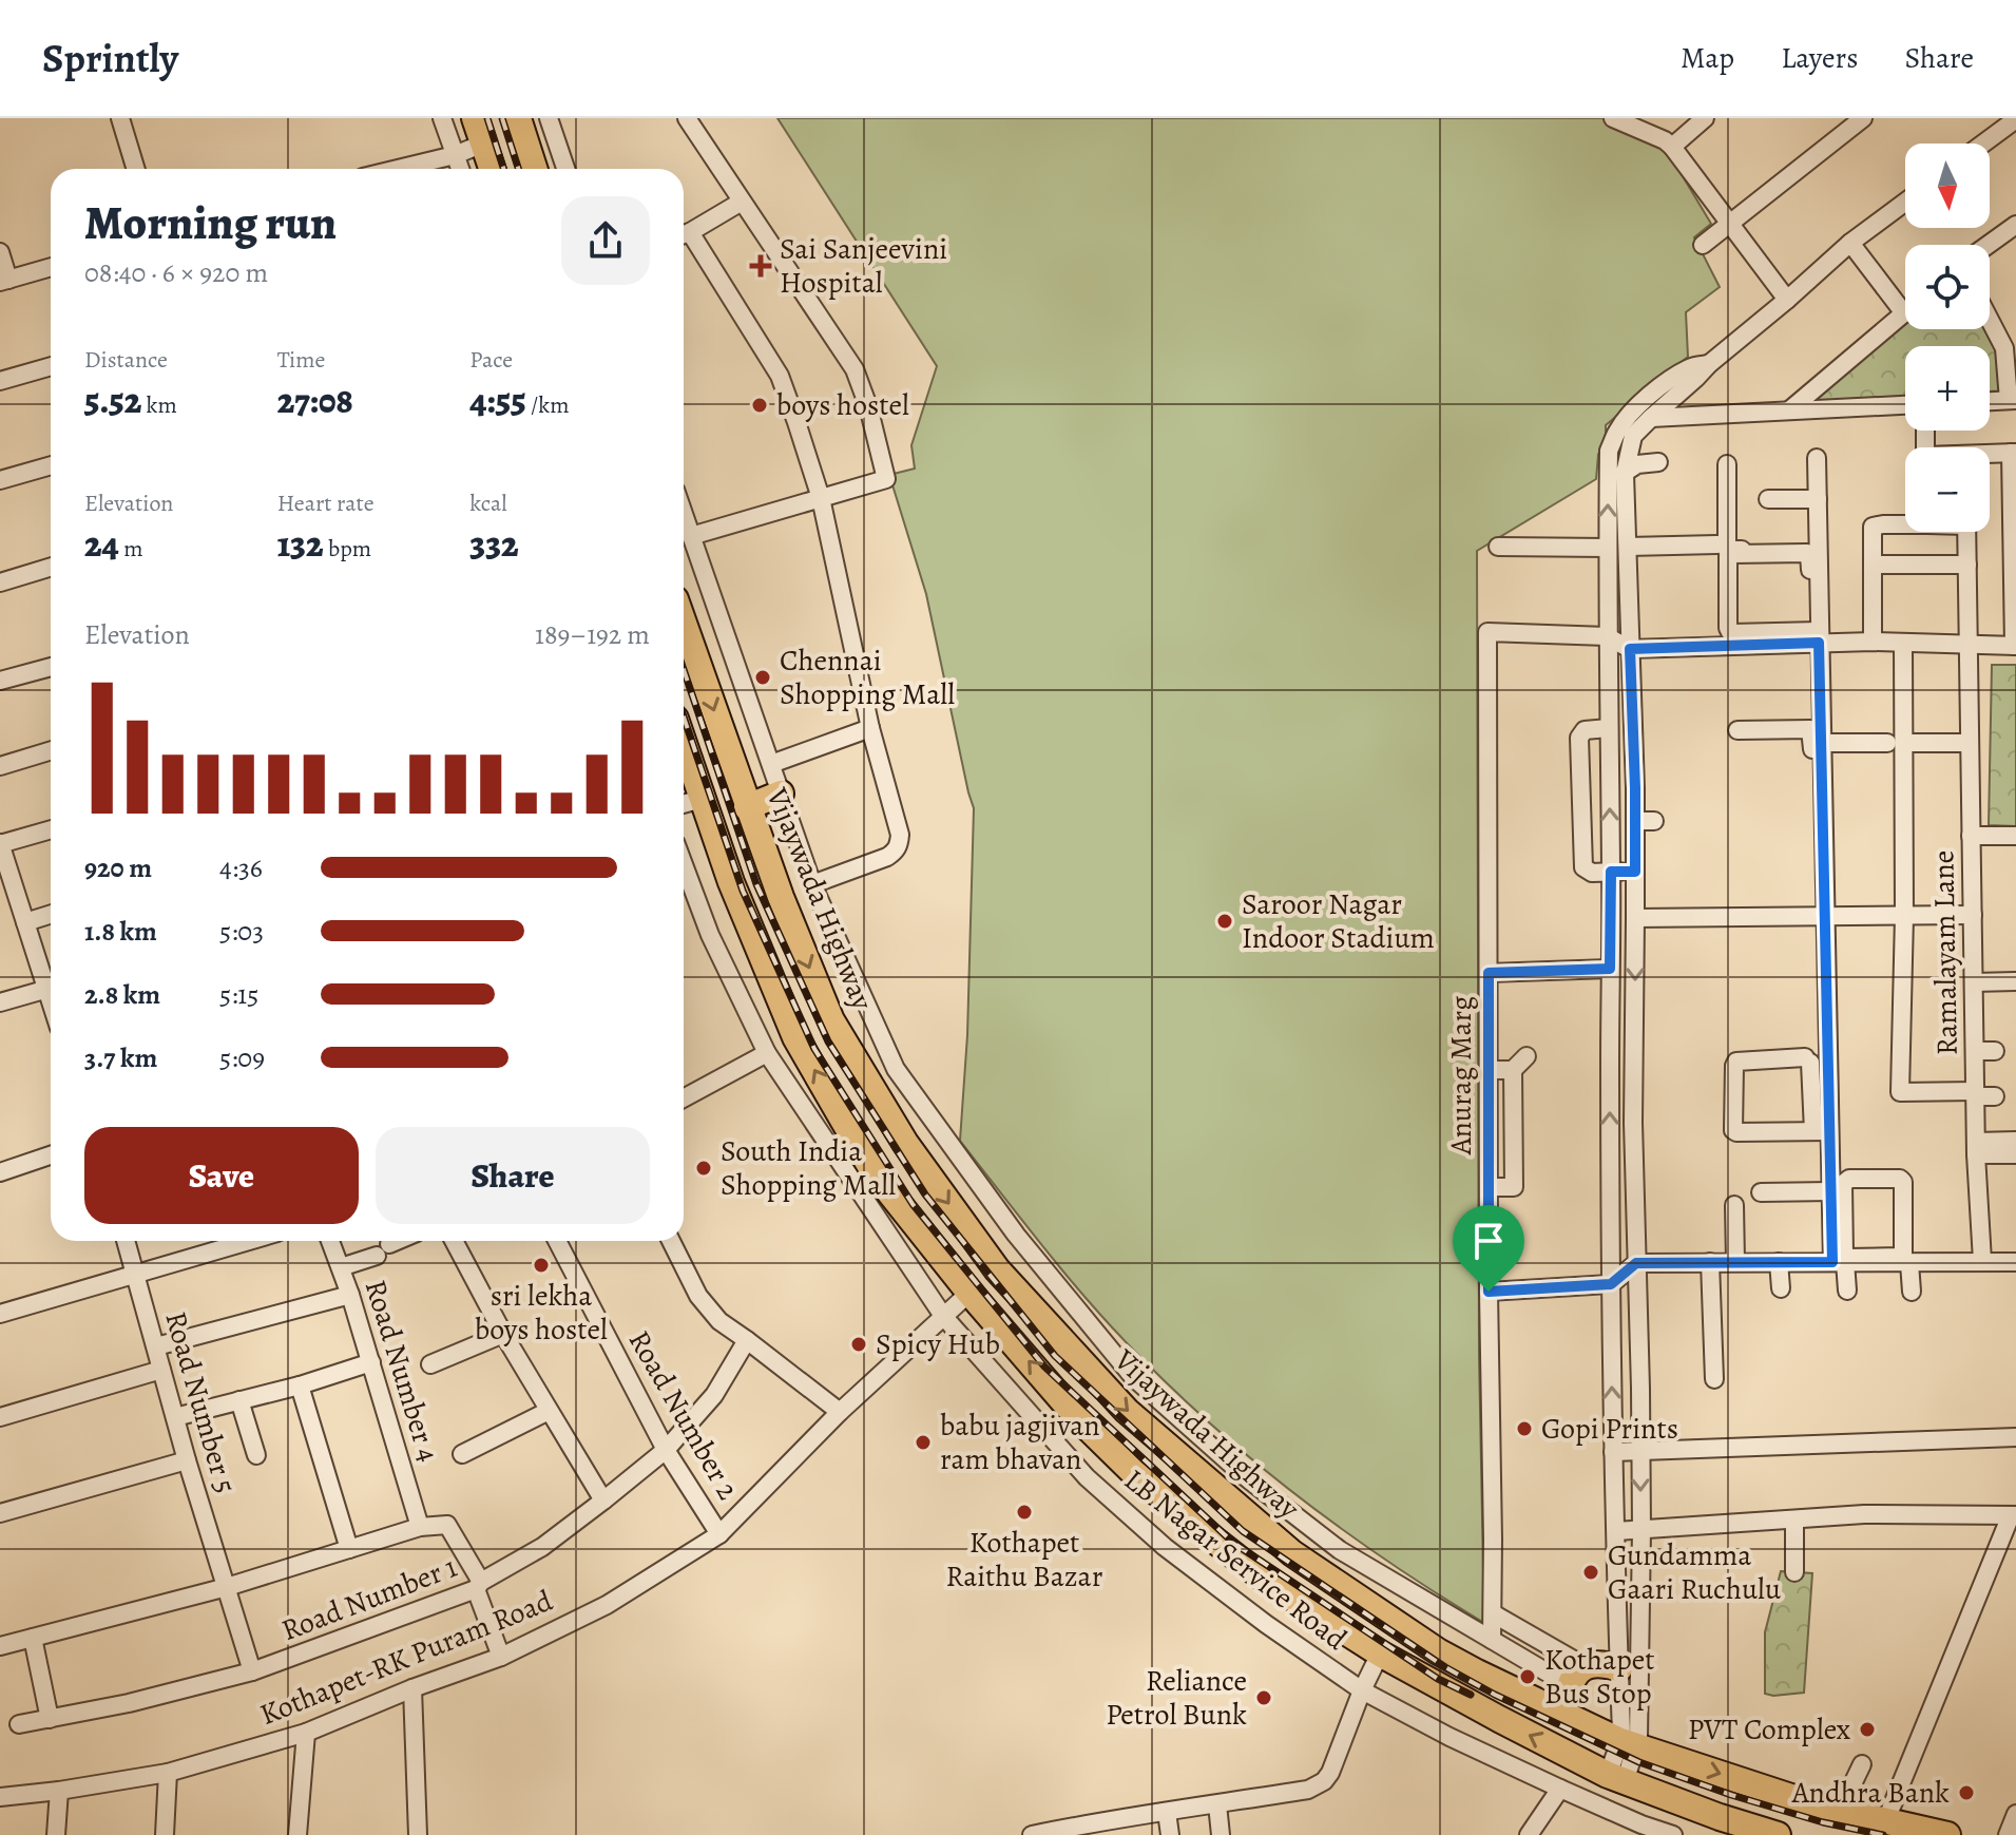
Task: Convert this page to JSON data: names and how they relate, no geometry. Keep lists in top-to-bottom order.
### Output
{
  "streets": {
    "highway": ["Vijaywada Highway"],
    "street": [
      "Ramalayam Lane",
      "Anurag Marg",
      "Road Number 4",
      "Road Number 5",
      "Road Number 2",
      "LB Nagar Service Road",
      "Road Number 1",
      "Kothapet-RK Puram Road"
    ]
  },
  "crossings": [
    ["Road Number 5", "Road Number 1"],
    ["Road Number 2", "Road Number 1"],
    ["Road Number 2", "Kothapet-RK Puram Road"],
    ["LB Nagar Service Road", "Kothapet-RK Puram Road"]
  ],
  "places": {
    "health": ["Sai Sanjeevini Hospital"],
    "other": [
      "boys hostel",
      "Chennai Shopping Mall",
      "Saroor Nagar Indoor Stadium",
      "South India Shopping Mall",
      "sri lekha boys hostel",
      "Spicy Hub",
      "Gopi Prints",
      "babu jagjivan ram bhavan",
      "Kothapet Raithu Bazar",
      "Gundamma Gaari Ruchulu",
      "Kothapet Bus Stop",
      "Reliance Petrol Bunk",
      "PVT Complex",
      "Andhra Bank"
    ]
  },
  "north": "bottom",
  "page": {
    "header": "Sprintly",
    "nav": ["Map", "Layers", "Share"],
    "map_buttons": ["+", "−"],
    "heading": ["Morning run", "08:40 · 6 × 920 m"],
    "stats": [
      ["Distance", "5.52 km"],
      ["Time", "27:08"],
      ["Pace", "4:55 /km"],
      ["Elevation", "24 m"],
      ["Heart rate", "132 bpm"],
      ["kcal", "332"]
    ],
    "chart": ["Elevation", "189–192 m"],
    "list": [
      {
        "name": "920 m",
        "note": "4:36"
      },
      {
        "name": "1.8 km",
        "note": "5:03"
      },
      {
        "name": "2.8 km",
        "note": "5:15"
      },
      {
        "name": "3.7 km",
        "note": "5:09"
      }
    ],
    "buttons": ["Save", "Share"]
  }
}
